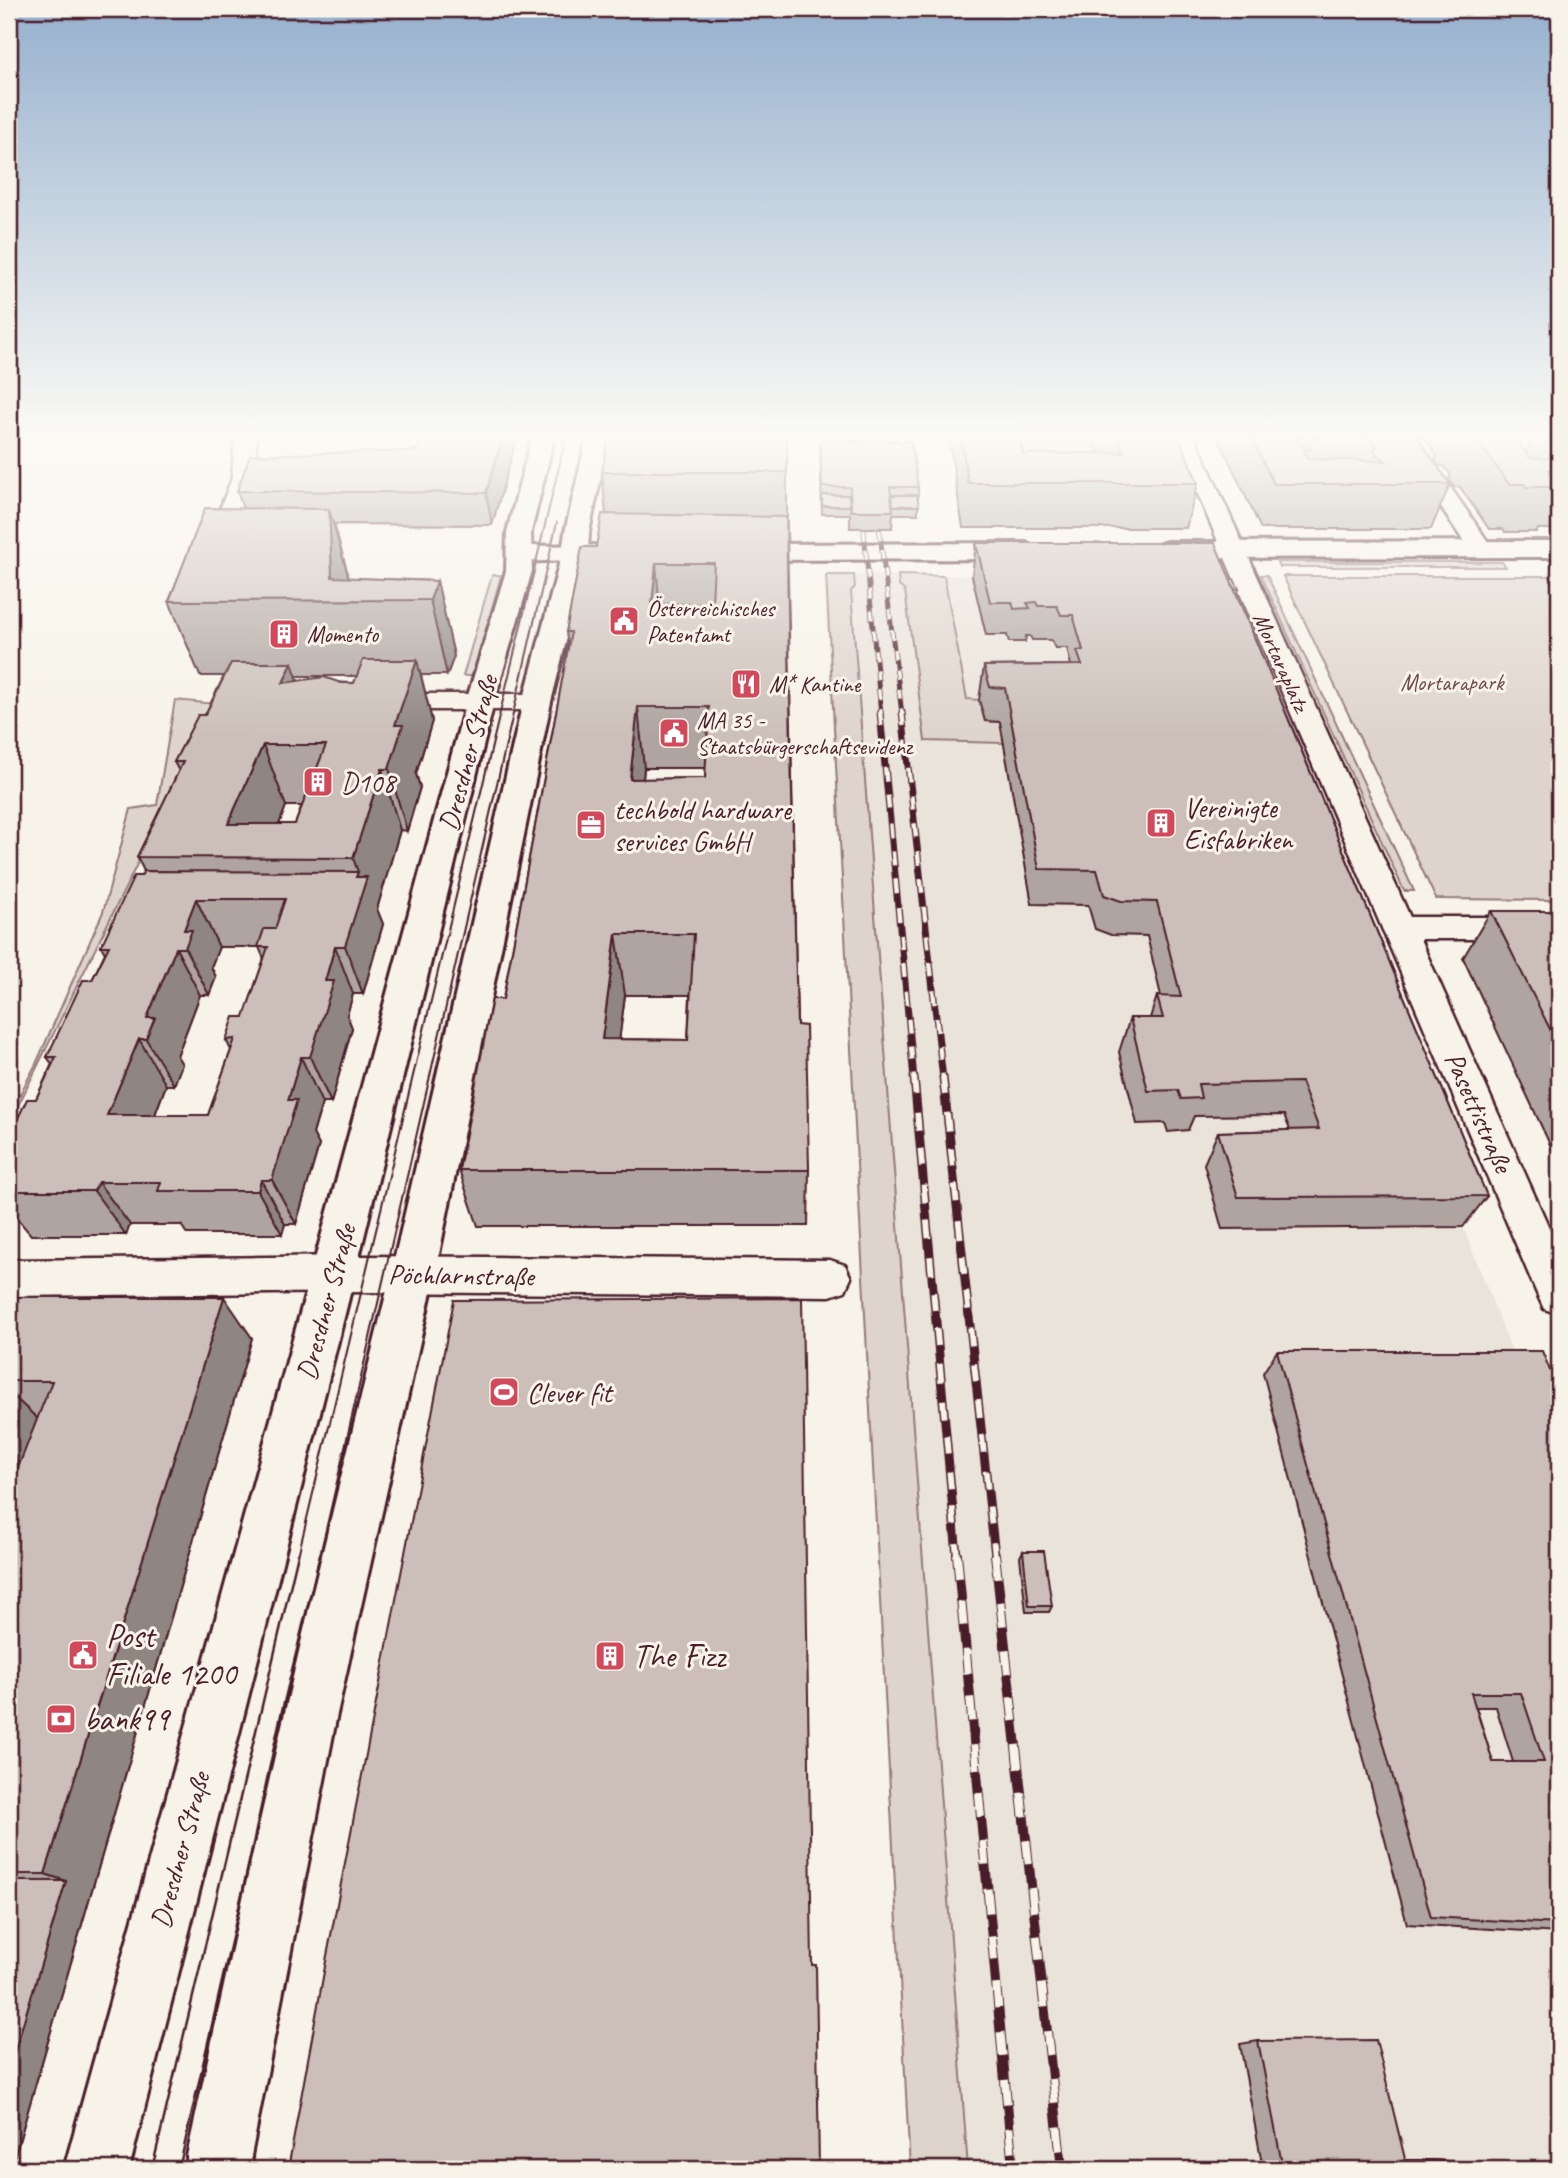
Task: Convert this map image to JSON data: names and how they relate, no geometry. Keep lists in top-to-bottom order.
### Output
{
  "streets": {
    "main road": ["Dresdner Straße"],
    "street": ["Mortaraplatz", "Pasettistraße", "Pöchlarnstraße"]
  },
  "crossings": [
    ["Mortaraplatz", "Pasettistraße"],
    ["Dresdner Straße", "Pöchlarnstraße"]
  ],
  "parks": ["Mortarapark"],
  "places": {
    "public building": ["Österreichisches Patentamt", "MA 35 - Staatsbürgerschaftsevidenz", "Post Filiale 1200"],
    "building": [
      "Momento",
      "D108",
      "Vereinigte Eisfabriken",
      "The Fizz"
    ],
    "restaurant": ["M* Kantine"],
    "office": ["techbold hardware services GmbH"],
    "sports": ["Clever fit"],
    "bank": ["bank99"]
  }
}
